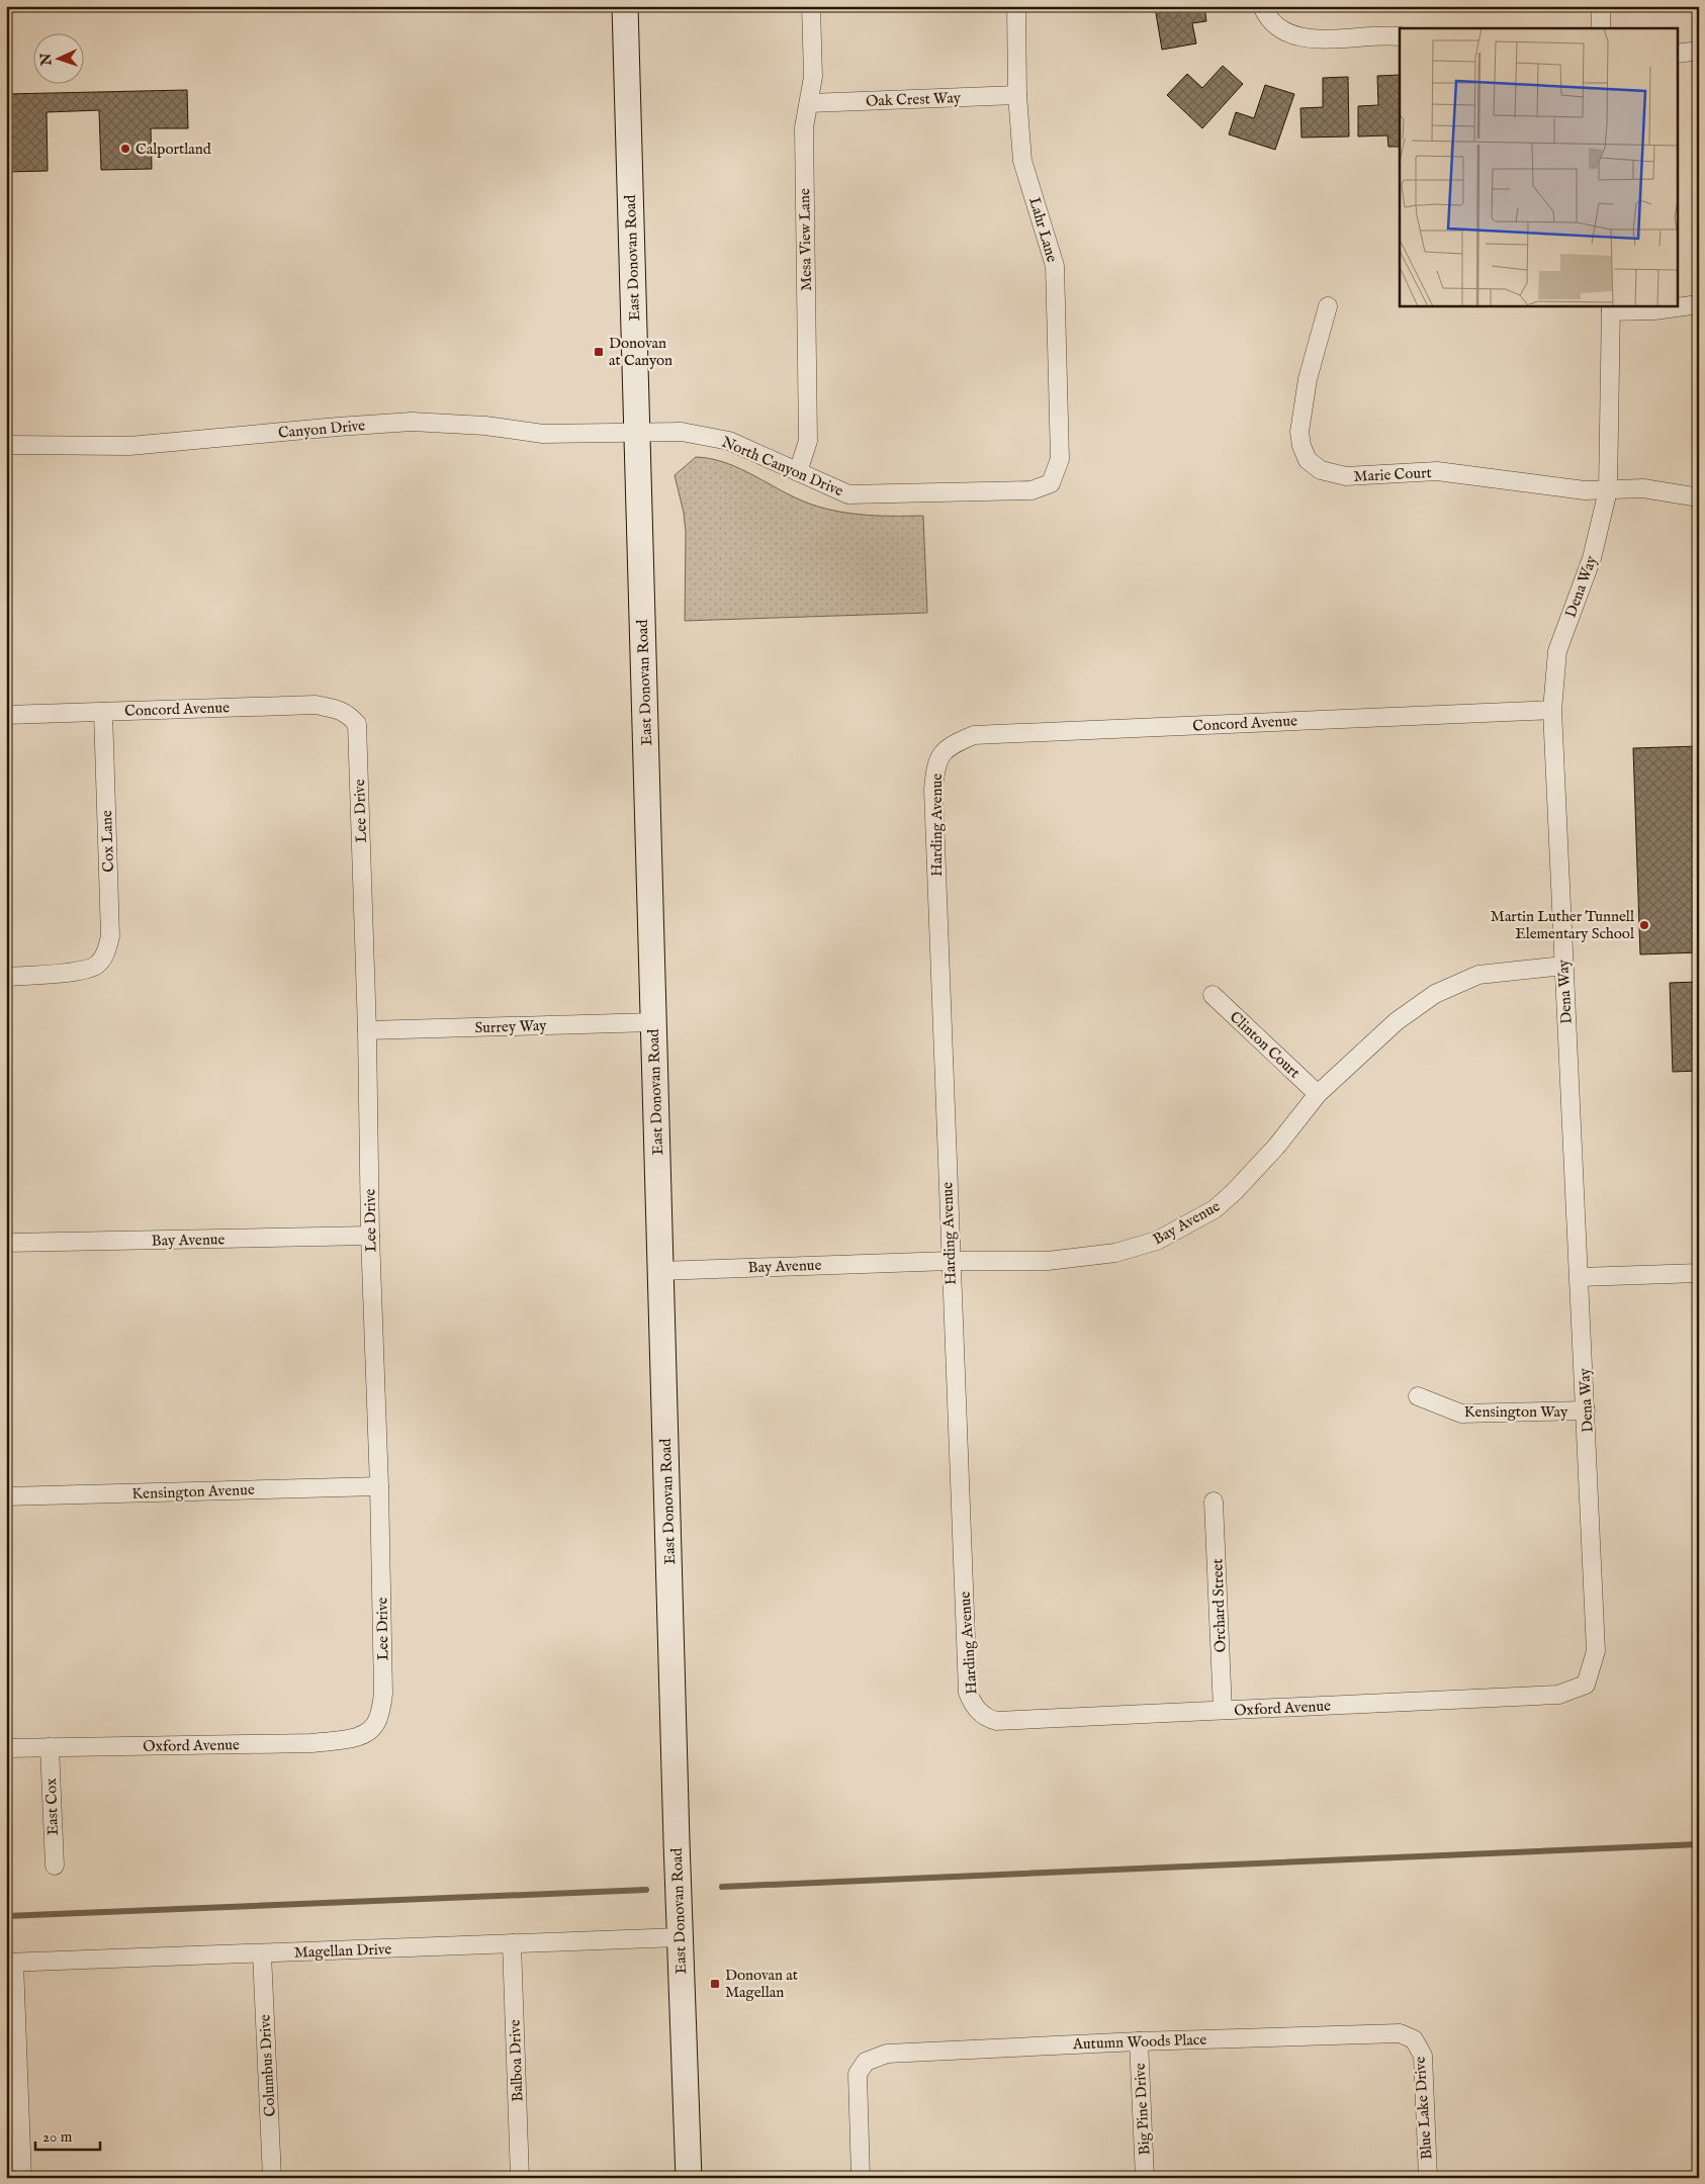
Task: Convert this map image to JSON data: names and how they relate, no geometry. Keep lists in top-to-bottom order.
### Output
{
  "streets": {
    "street": [
      "Oak Crest Way",
      "Lahr Lane",
      "Mesa View Lane",
      "East Donovan Road",
      "Canyon Drive",
      "North Canyon Drive",
      "Marie Court",
      "Dena Way",
      "Concord Avenue",
      "Lee Drive",
      "Harding Avenue",
      "Cox Lane",
      "Surrey Way",
      "Clinton Court",
      "Bay Avenue",
      "Kensington Way",
      "Kensington Avenue",
      "Orchard Street",
      "Oxford Avenue",
      "East Cox",
      "Magellan Drive",
      "Autumn Woods Place",
      "Balboa Drive",
      "Columbus Drive",
      "Blue Lake Drive",
      "Big Pine Drive"
    ]
  },
  "crossings": [
    ["Oak Crest Way", "Lahr Lane"],
    ["Oak Crest Way", "Mesa View Lane"],
    ["Lahr Lane", "North Canyon Drive"],
    ["Mesa View Lane", "North Canyon Drive"],
    ["East Donovan Road", "Canyon Drive"],
    ["East Donovan Road", "North Canyon Drive"],
    ["East Donovan Road", "Surrey Way"],
    ["East Donovan Road", "Bay Avenue"],
    ["East Donovan Road", "Magellan Drive"],
    ["Canyon Drive", "North Canyon Drive"],
    ["Marie Court", "Dena Way"],
    ["Dena Way", "Concord Avenue"],
    ["Dena Way", "Bay Avenue"],
    ["Dena Way", "Kensington Way"],
    ["Dena Way", "Oxford Avenue"],
    ["Concord Avenue", "Lee Drive"],
    ["Concord Avenue", "Harding Avenue"],
    ["Concord Avenue", "Cox Lane"],
    ["Lee Drive", "Surrey Way"],
    ["Lee Drive", "Bay Avenue"],
    ["Lee Drive", "Kensington Avenue"],
    ["Lee Drive", "Oxford Avenue"],
    ["Harding Avenue", "Bay Avenue"],
    ["Harding Avenue", "Oxford Avenue"],
    ["Clinton Court", "Bay Avenue"],
    ["Orchard Street", "Oxford Avenue"],
    ["Oxford Avenue", "East Cox"],
    ["Magellan Drive", "Balboa Drive"],
    ["Magellan Drive", "Columbus Drive"],
    ["Autumn Woods Place", "Blue Lake Drive"],
    ["Autumn Woods Place", "Big Pine Drive"]
  ],
  "places": {
    "other": ["Calportland", "Martin Luther Tunnell Elementary School"],
    "transit": ["Donovan at Canyon", "Donovan at Magellan"]
  },
  "scale_bar": "20 m",
  "north": "left"
}
